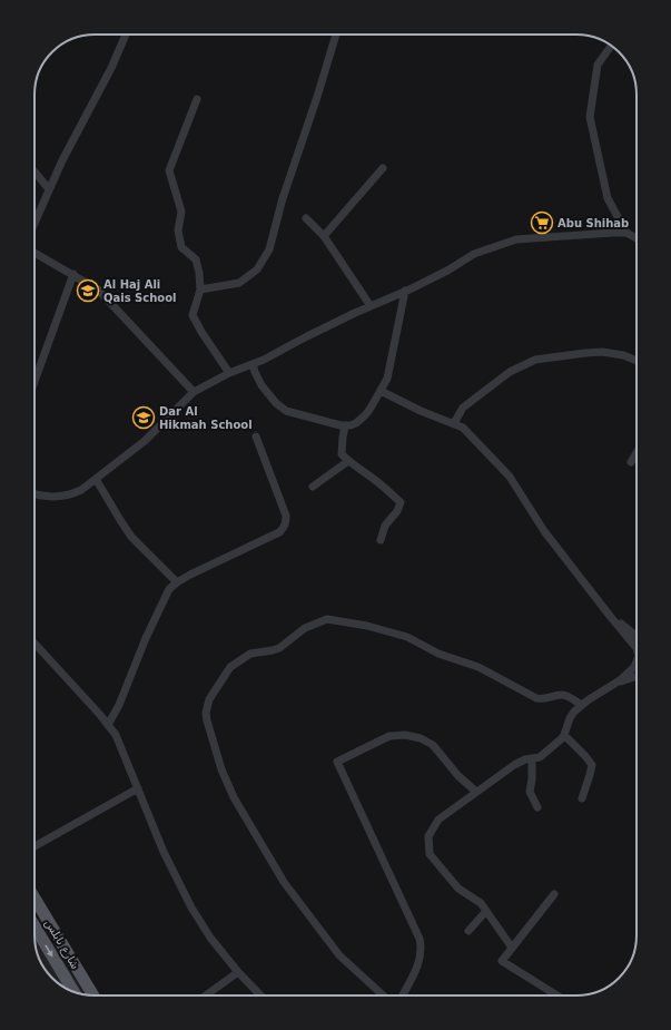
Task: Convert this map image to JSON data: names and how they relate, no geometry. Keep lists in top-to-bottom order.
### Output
{
  "streets": {
    "main road": ["شارع نابلس"]
  },
  "places": {
    "supermarket": ["Abu Shihab"],
    "school or university": ["Al Haj Ali Qais School", "Dar Al Hikmah School"]
  }
}
